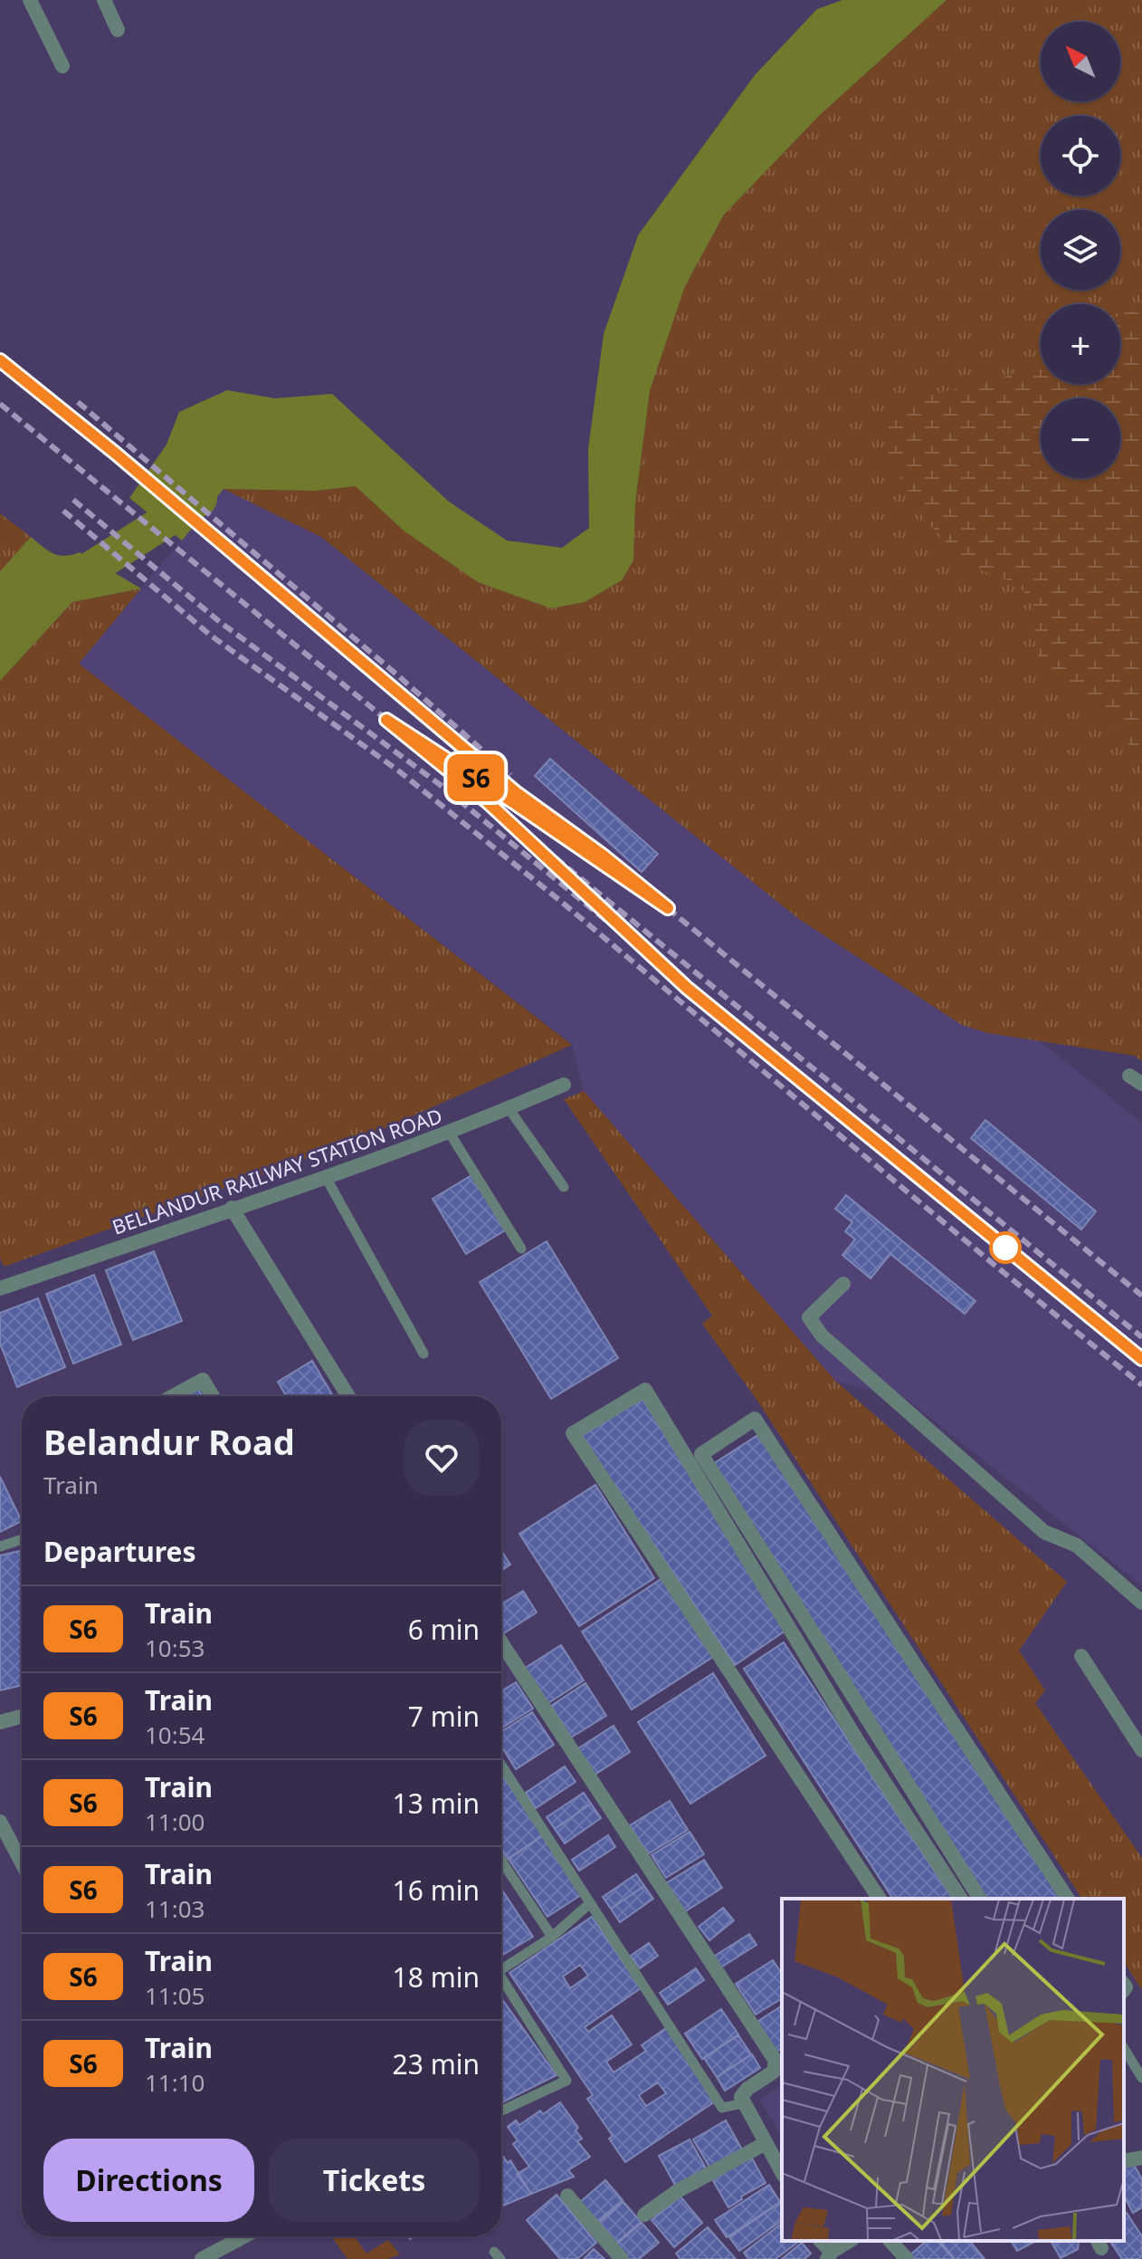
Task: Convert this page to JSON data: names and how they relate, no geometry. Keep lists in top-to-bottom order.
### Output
{
  "streets": {
    "street": ["BELLANDUR RAILWAY STATION ROAD"]
  },
  "north": "top left",
  "page": {
    "on_map": "S6",
    "map_buttons": ["+", "−"],
    "heading": [
      ["Belandur Road", "Train"],
      "Departures"
    ],
    "list": [
      {
        "mark": "S6",
        "name": "Train",
        "note": "10:53",
        "value": "6 min"
      },
      {
        "mark": "S6",
        "name": "Train",
        "note": "10:54",
        "value": "7 min"
      },
      {
        "mark": "S6",
        "name": "Train",
        "note": "11:00",
        "value": "13 min"
      },
      {
        "mark": "S6",
        "name": "Train",
        "note": "11:03",
        "value": "16 min"
      },
      {
        "mark": "S6",
        "name": "Train",
        "note": "11:05",
        "value": "18 min"
      },
      {
        "mark": "S6",
        "name": "Train",
        "note": "11:10",
        "value": "23 min"
      }
    ],
    "buttons": ["Directions", "Tickets"]
  }
}
